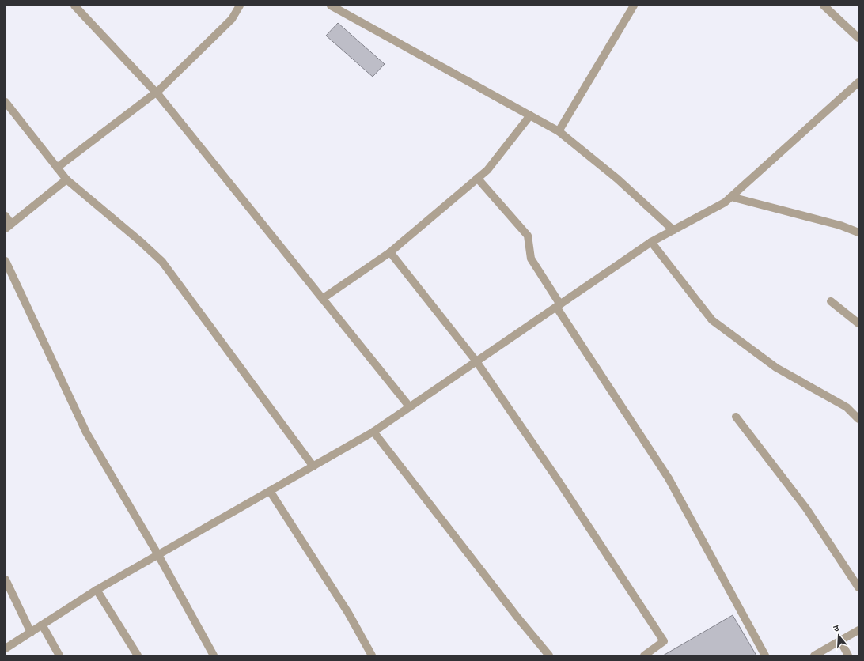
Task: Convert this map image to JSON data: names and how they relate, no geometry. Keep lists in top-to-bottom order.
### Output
{
  "north": "top"
}
